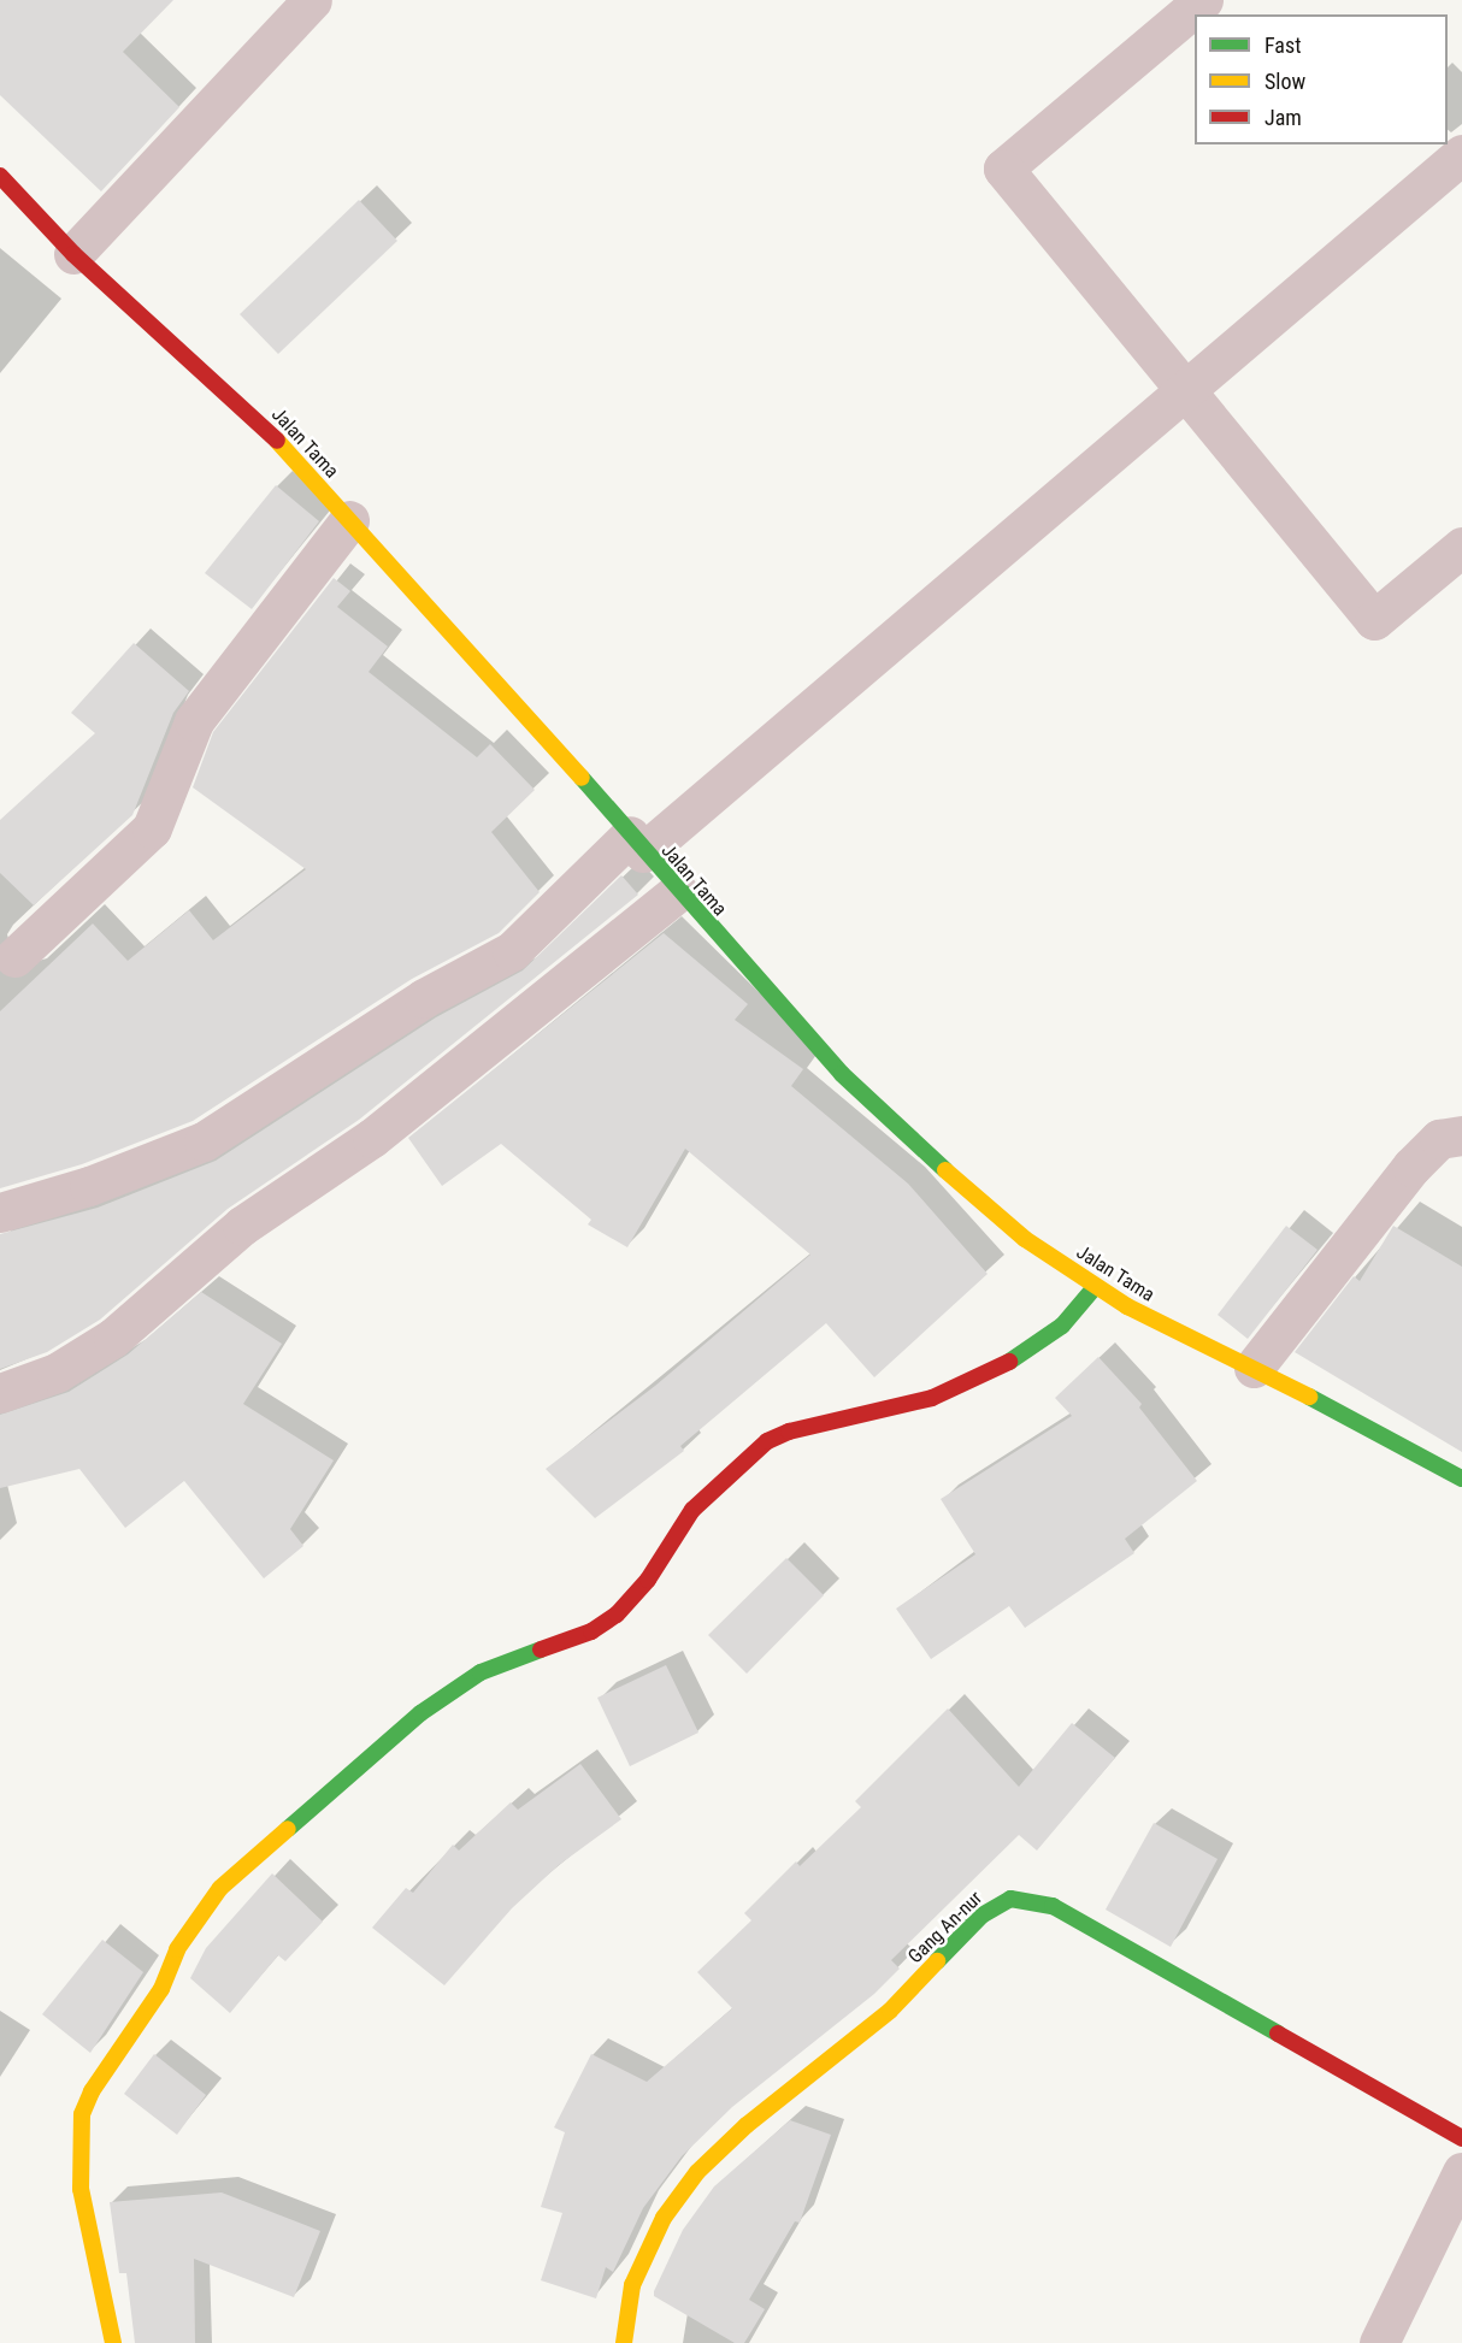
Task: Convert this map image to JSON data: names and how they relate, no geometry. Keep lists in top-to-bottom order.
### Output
{
  "streets": {
    "street": ["Jalan Tama", "Gang An-nur"]
  },
  "legend": ["Fast", "Slow", "Jam"]
}
